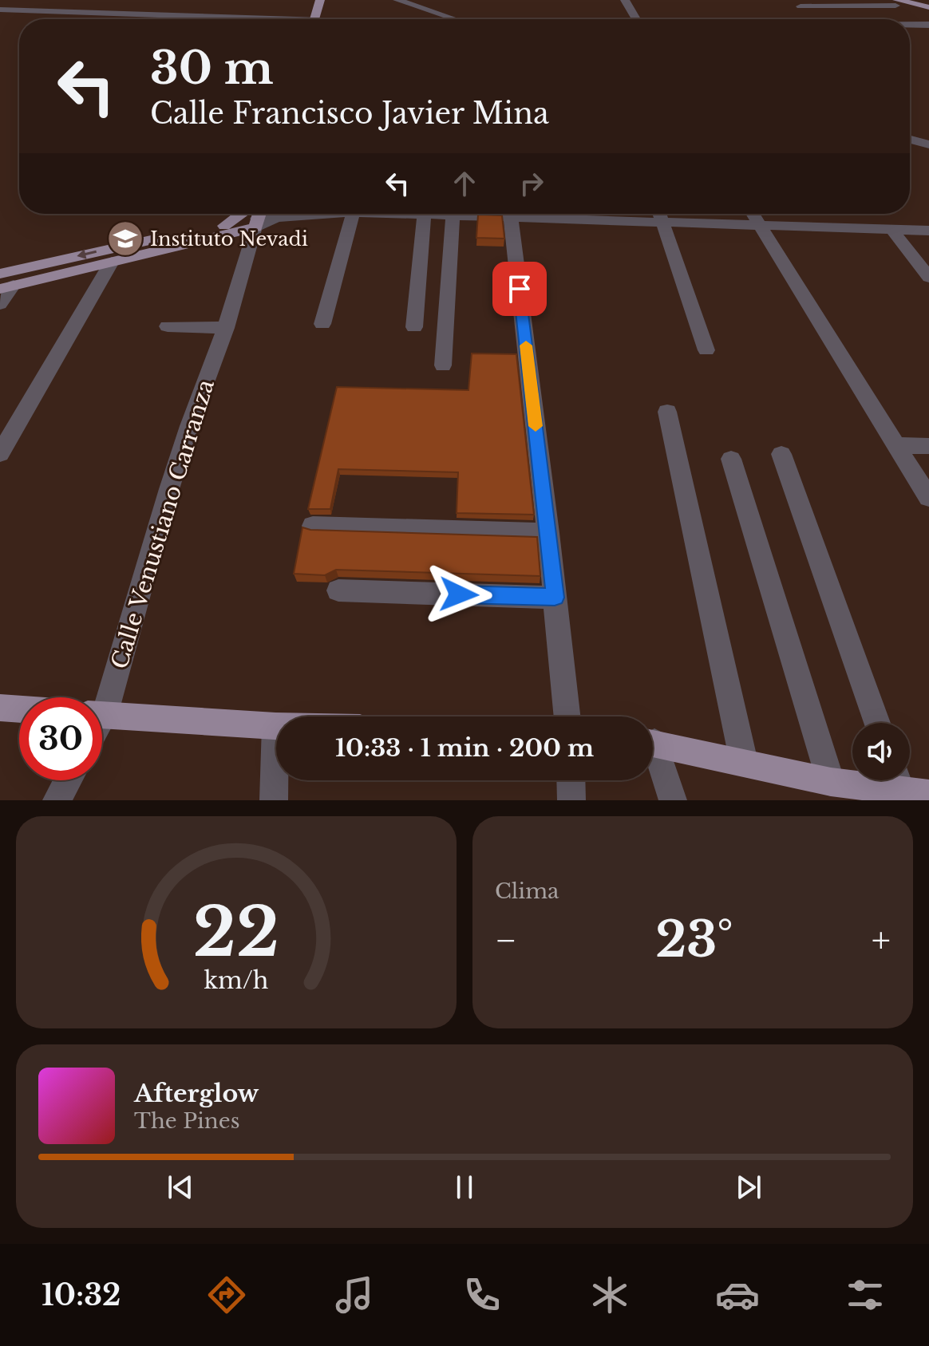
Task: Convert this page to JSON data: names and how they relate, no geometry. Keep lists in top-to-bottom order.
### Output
{
  "streets": {
    "street": ["Calle Venustiano Carranza"]
  },
  "places": {
    "school or university": ["Instituto Nevadi"]
  },
  "page": {
    "turn": ["30 m", "Calle Francisco Javier Mina"],
    "limit": "30",
    "trip": "10:33 · 1 min · 200 m",
    "tile": "Clima",
    "heat": ["−", "23°", "+"],
    "song": ["Afterglow", "The Pines"],
    "tabs": "10:32",
    "gauge": ["22", "km/h"]
  }
}
